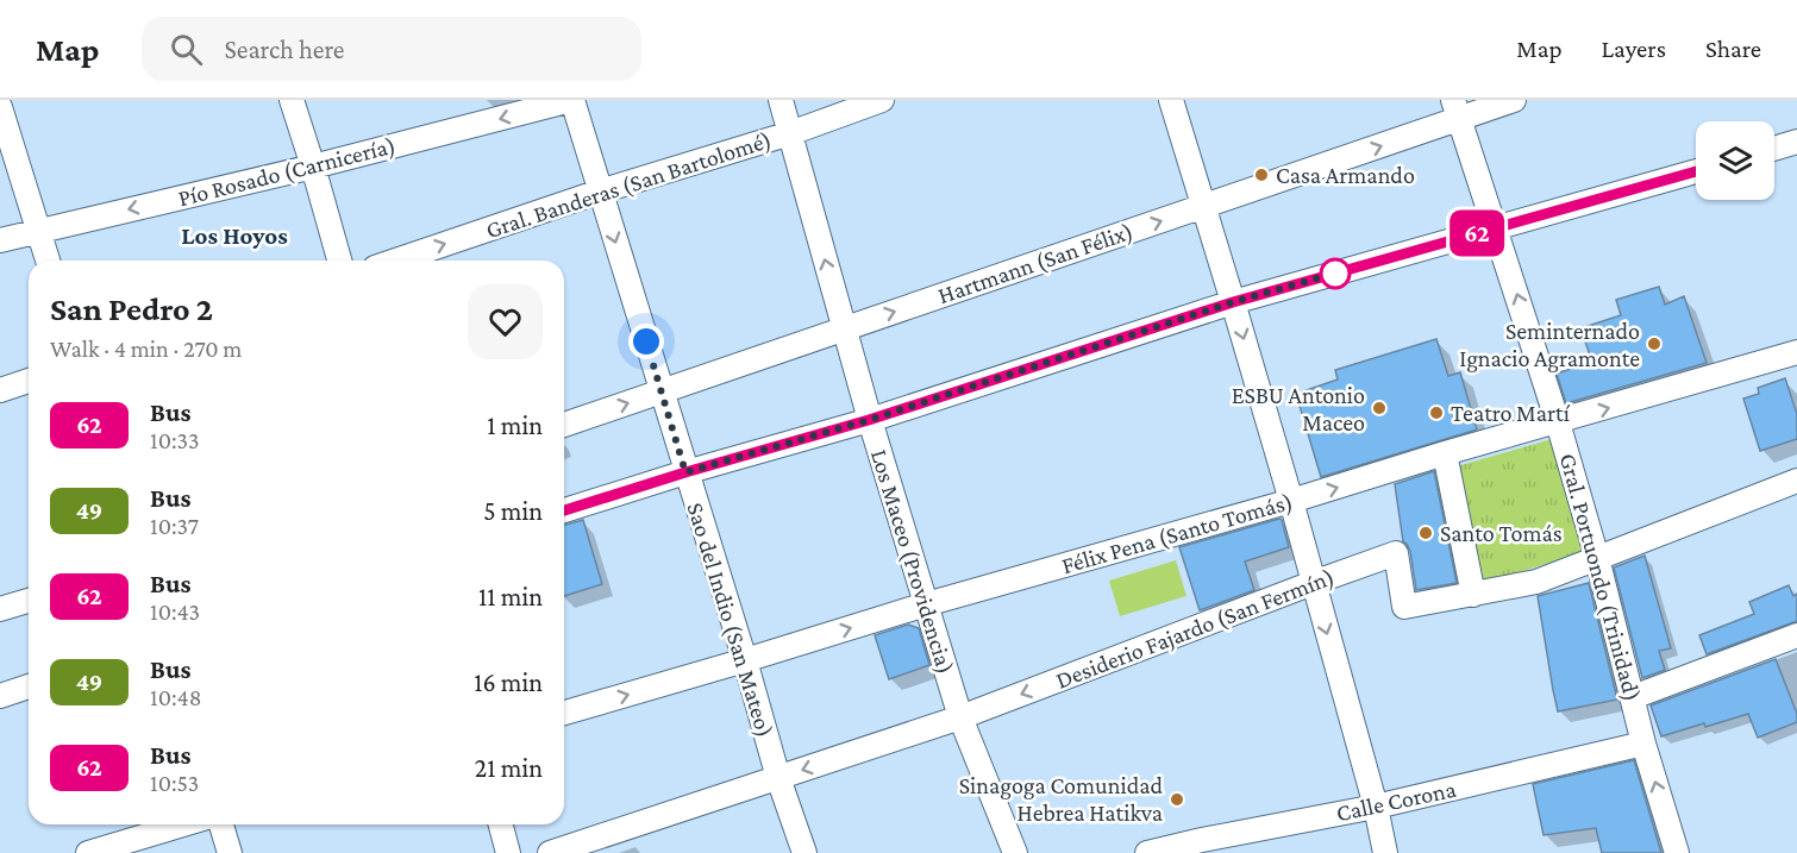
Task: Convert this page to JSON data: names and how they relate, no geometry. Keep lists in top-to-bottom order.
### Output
{
  "streets": {
    "street": [
      "Pío Rosado (Carnicería)",
      "Gral. Banderas (San Bartolomé)",
      "Hartmann (San Félix)",
      "Félix Pena (Santo Tomás)",
      "Los Maceo (Providencia)",
      "Gral. Portuondo (Trinidad)",
      "Sao del Indio (San Mateo)",
      "Desiderio Fajardo (San Fermín)",
      "Calle Corona"
    ]
  },
  "crossings": [
    ["Pío Rosado (Carnicería)", "Sao del Indio (San Mateo)"],
    ["Gral. Banderas (San Bartolomé)", "Los Maceo (Providencia)"],
    ["Gral. Banderas (San Bartolomé)", "Sao del Indio (San Mateo)"],
    ["Hartmann (San Félix)", "Los Maceo (Providencia)"],
    ["Hartmann (San Félix)", "Gral. Portuondo (Trinidad)"],
    ["Hartmann (San Félix)", "Sao del Indio (San Mateo)"],
    ["Félix Pena (Santo Tomás)", "Los Maceo (Providencia)"],
    ["Félix Pena (Santo Tomás)", "Gral. Portuondo (Trinidad)"],
    ["Félix Pena (Santo Tomás)", "Sao del Indio (San Mateo)"],
    ["Los Maceo (Providencia)", "Desiderio Fajardo (San Fermín)"],
    ["Gral. Portuondo (Trinidad)", "Desiderio Fajardo (San Fermín)"],
    ["Gral. Portuondo (Trinidad)", "Calle Corona"],
    ["Sao del Indio (San Mateo)", "Desiderio Fajardo (San Fermín)"]
  ],
  "one_way": [
    "Pío Rosado (Carnicería)",
    "Gral. Banderas (San Bartolomé)",
    "Gral. Portuondo (Trinidad)",
    "Desiderio Fajardo (San Fermín)"
  ],
  "districts": ["Los Hoyos"],
  "places": [
    "Casa Armando",
    "Seminternado Ignacio Agramonte",
    "ESBU Antonio Maceo",
    "Teatro Martí",
    "Santo Tomás",
    "Sinagoga Comunidad Hebrea Hatikva"
  ],
  "lines": ["bus line 62"],
  "page": {
    "header": "Map",
    "search": "Search here",
    "nav": ["Map", "Layers", "Share"],
    "on_map": "62",
    "heading": ["San Pedro 2", "Walk · 4 min · 270 m"],
    "list": [
      {
        "mark": "62",
        "name": "Bus",
        "note": "10:33",
        "value": "1 min"
      },
      {
        "mark": "49",
        "name": "Bus",
        "note": "10:37",
        "value": "5 min"
      },
      {
        "mark": "62",
        "name": "Bus",
        "note": "10:43",
        "value": "11 min"
      },
      {
        "mark": "49",
        "name": "Bus",
        "note": "10:48",
        "value": "16 min"
      },
      {
        "mark": "62",
        "name": "Bus",
        "note": "10:53",
        "value": "21 min"
      }
    ]
  }
}
